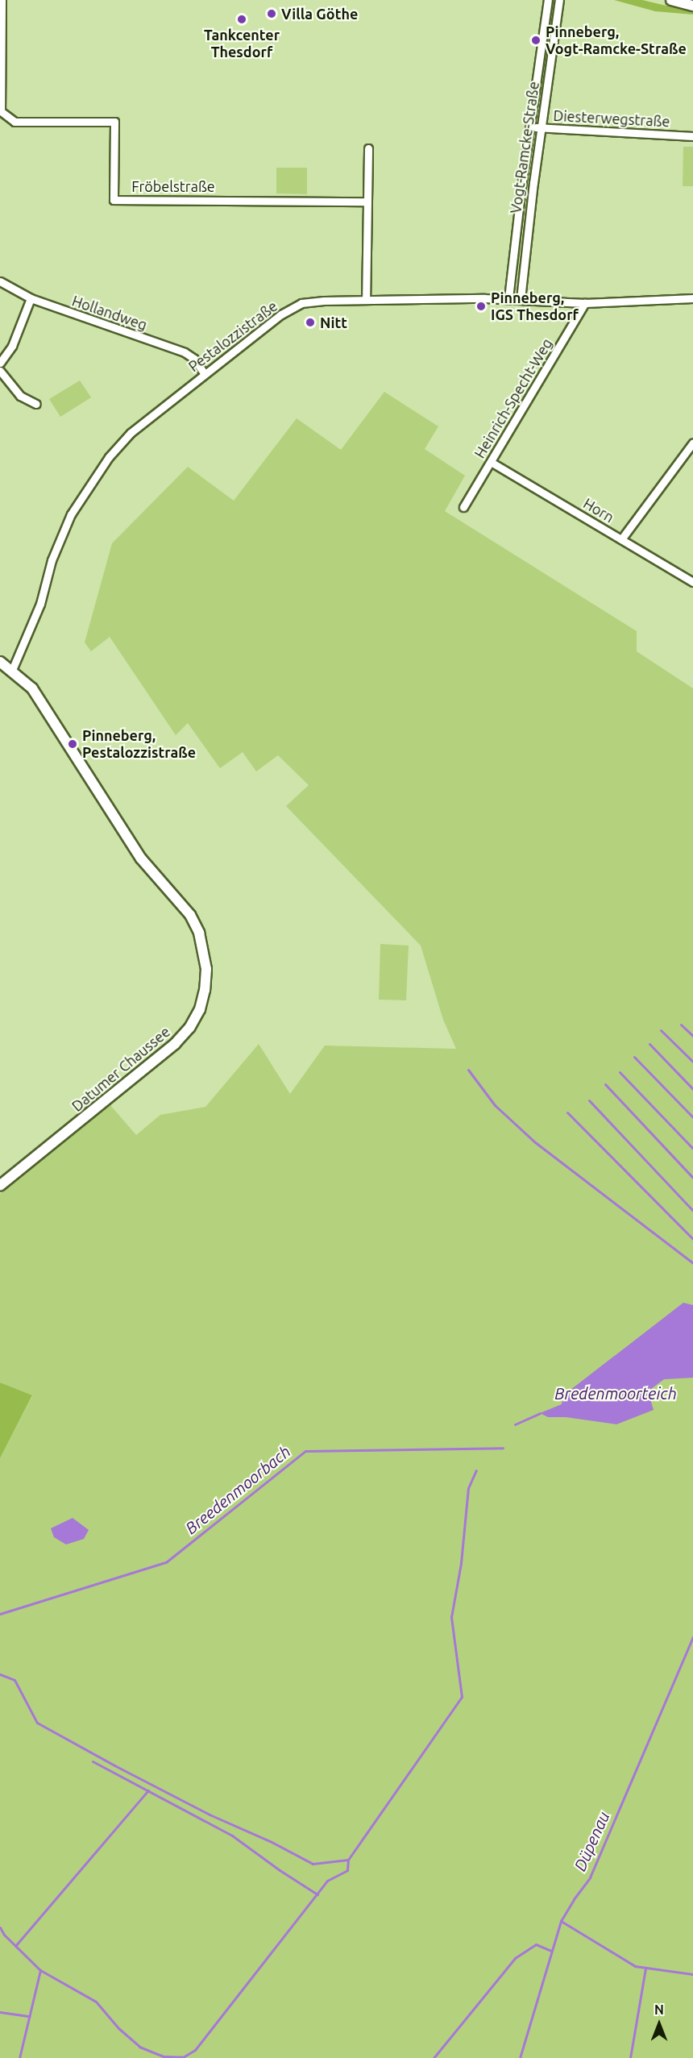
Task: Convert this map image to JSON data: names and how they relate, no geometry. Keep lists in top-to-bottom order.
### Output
{
  "streets": {
    "street": [
      "Diesterwegstraße",
      "Vogt-Ramcke-Straße",
      "Fröbelstraße",
      "Hollandweg",
      "Pestalozzistraße",
      "Heinrich-Specht-Weg",
      "Horn",
      "Datumer Chaussee"
    ]
  },
  "crossings": [
    ["Diesterwegstraße", "Vogt-Ramcke-Straße"],
    ["Vogt-Ramcke-Straße", "Pestalozzistraße"],
    ["Hollandweg", "Pestalozzistraße"],
    ["Pestalozzistraße", "Heinrich-Specht-Weg"],
    ["Pestalozzistraße", "Datumer Chaussee"],
    ["Heinrich-Specht-Weg", "Horn"]
  ],
  "water": ["Bredenmoorteich", "Breedenmoorbach", "Düpenau"],
  "places": [
    "Villa Göthe",
    "Tankcenter Thesdorf",
    "Pinneberg, Vogt-Ramcke-Straße",
    "Pinneberg, IGS Thesdorf",
    "Nitt",
    "Pinneberg, Pestalozzistraße"
  ],
  "north": "top"
}
